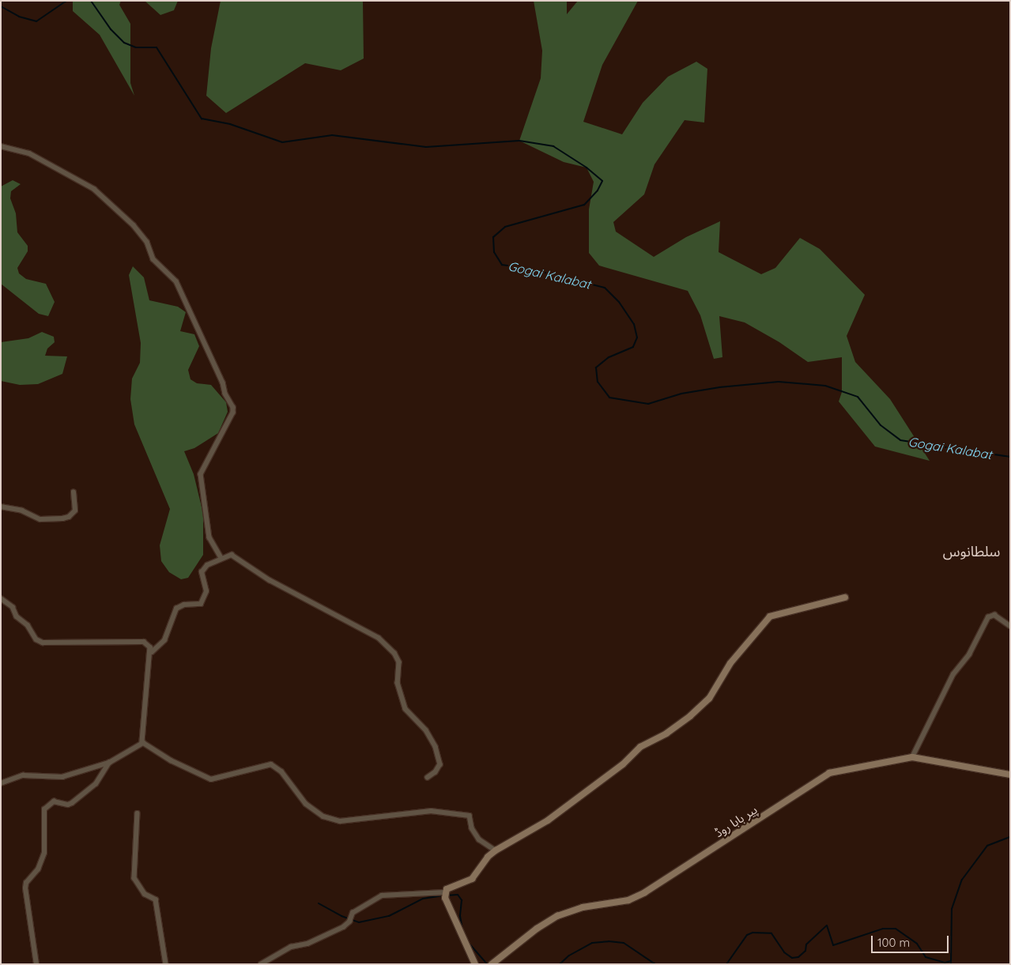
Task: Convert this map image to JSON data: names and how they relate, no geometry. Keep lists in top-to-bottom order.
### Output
{
  "streets": {
    "street": ["پیر بابا روڈ"]
  },
  "districts": ["سلطانوس"],
  "water": ["Gogai Kalabat"],
  "scale_bar": "100 m"
}
